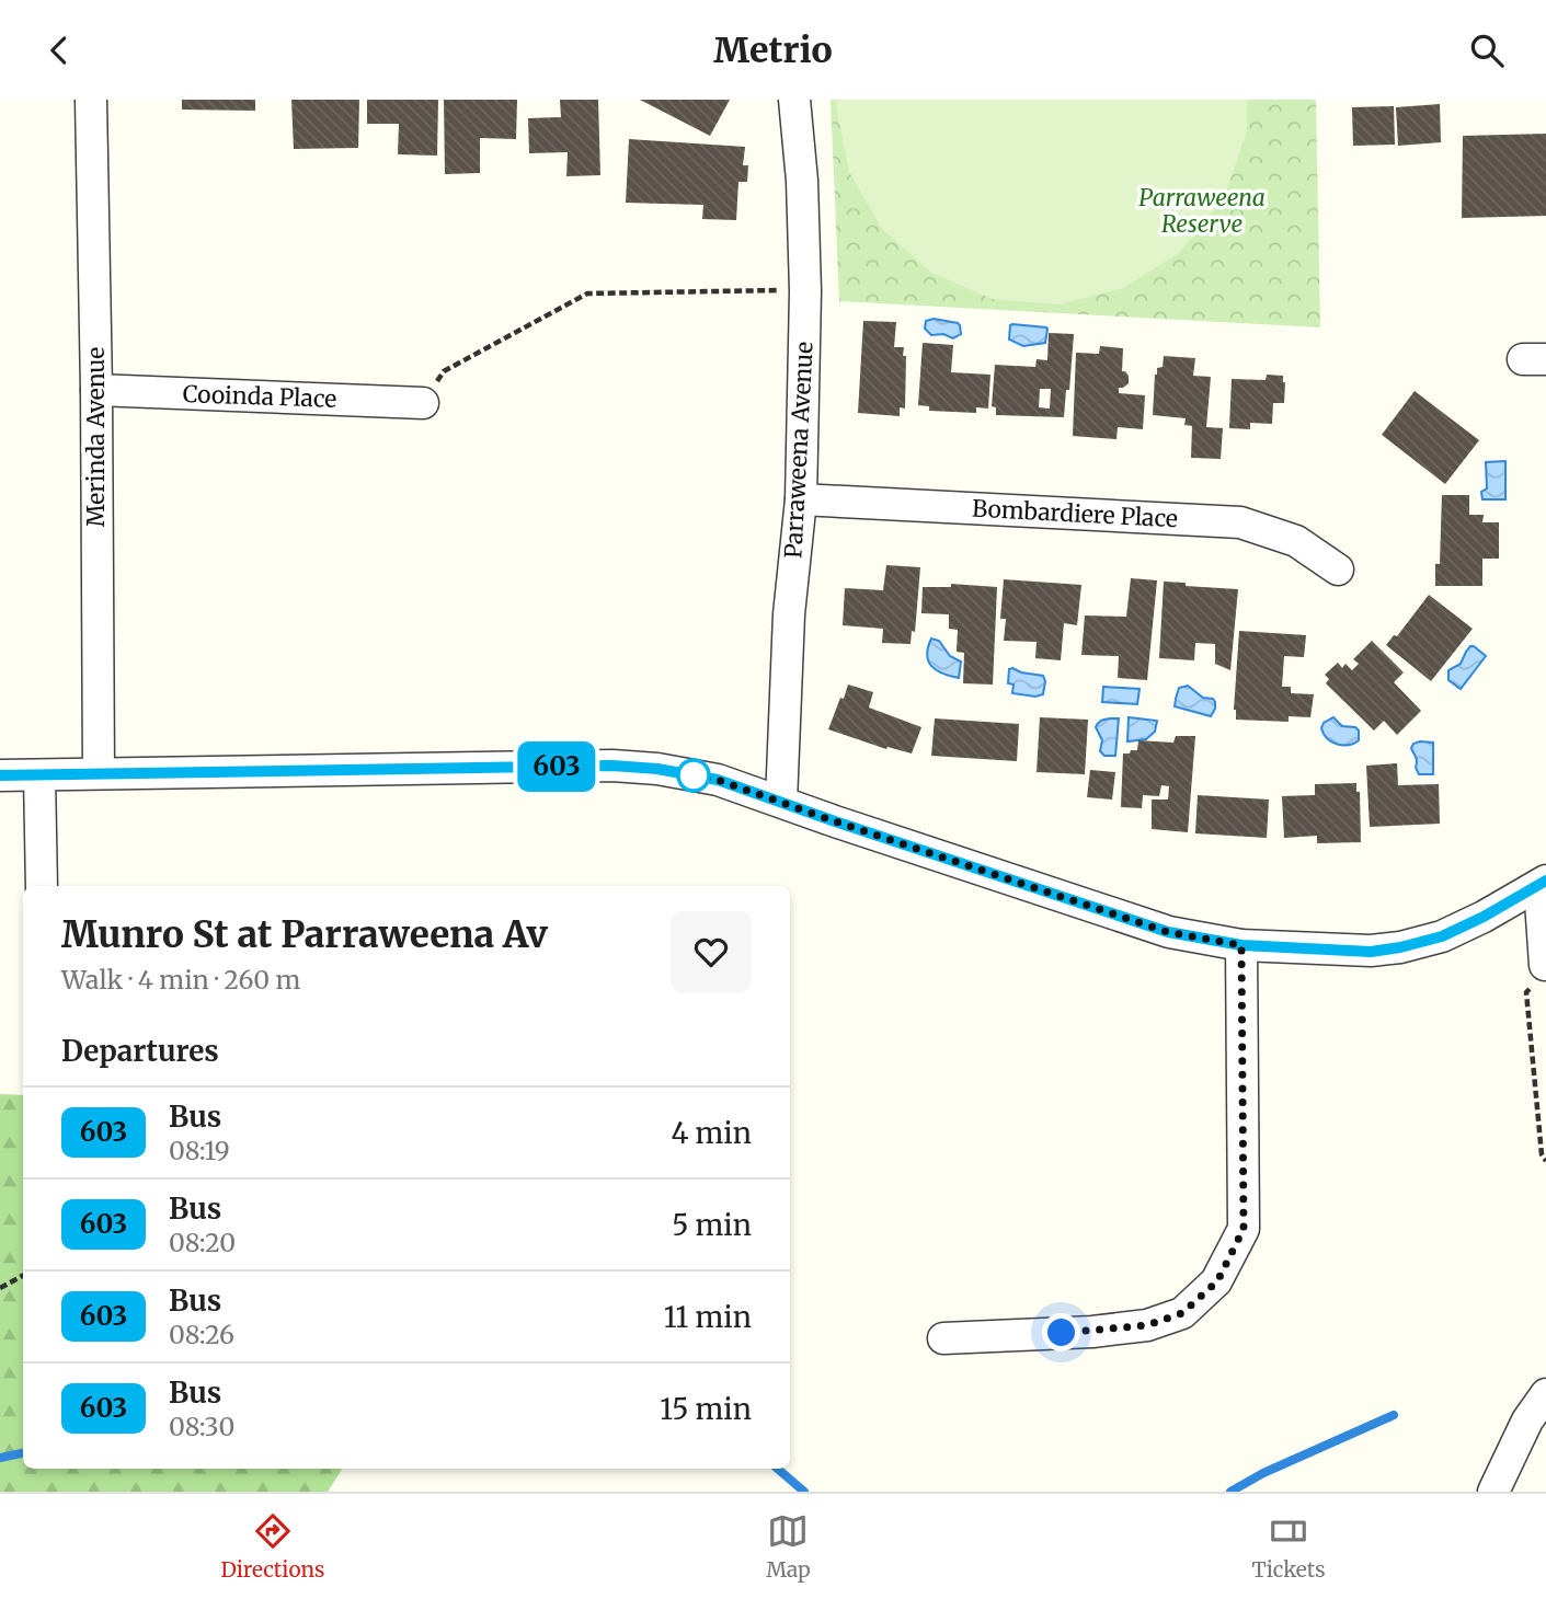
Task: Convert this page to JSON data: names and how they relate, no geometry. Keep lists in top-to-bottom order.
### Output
{
  "streets": {
    "street": [
      "Cooinda Place",
      "Merinda Avenue",
      "Parraweena Avenue",
      "Bombardiere Place"
    ]
  },
  "crossings": [
    ["Cooinda Place", "Merinda Avenue"],
    ["Parraweena Avenue", "Bombardiere Place"]
  ],
  "parks": ["Parraweena Reserve"],
  "lines": ["bus line 603"],
  "page": {
    "header": "Metrio",
    "on_map": "603",
    "heading": [
      ["Munro St at Parraweena Av", "Walk · 4 min · 260 m"],
      "Departures"
    ],
    "list": [
      {
        "mark": "603",
        "name": "Bus",
        "note": "08:19",
        "value": "4 min"
      },
      {
        "mark": "603",
        "name": "Bus",
        "note": "08:20",
        "value": "5 min"
      },
      {
        "mark": "603",
        "name": "Bus",
        "note": "08:26",
        "value": "11 min"
      },
      {
        "mark": "603",
        "name": "Bus",
        "note": "08:30",
        "value": "15 min"
      }
    ],
    "tabs": ["Directions", "Map", "Tickets"]
  }
}
